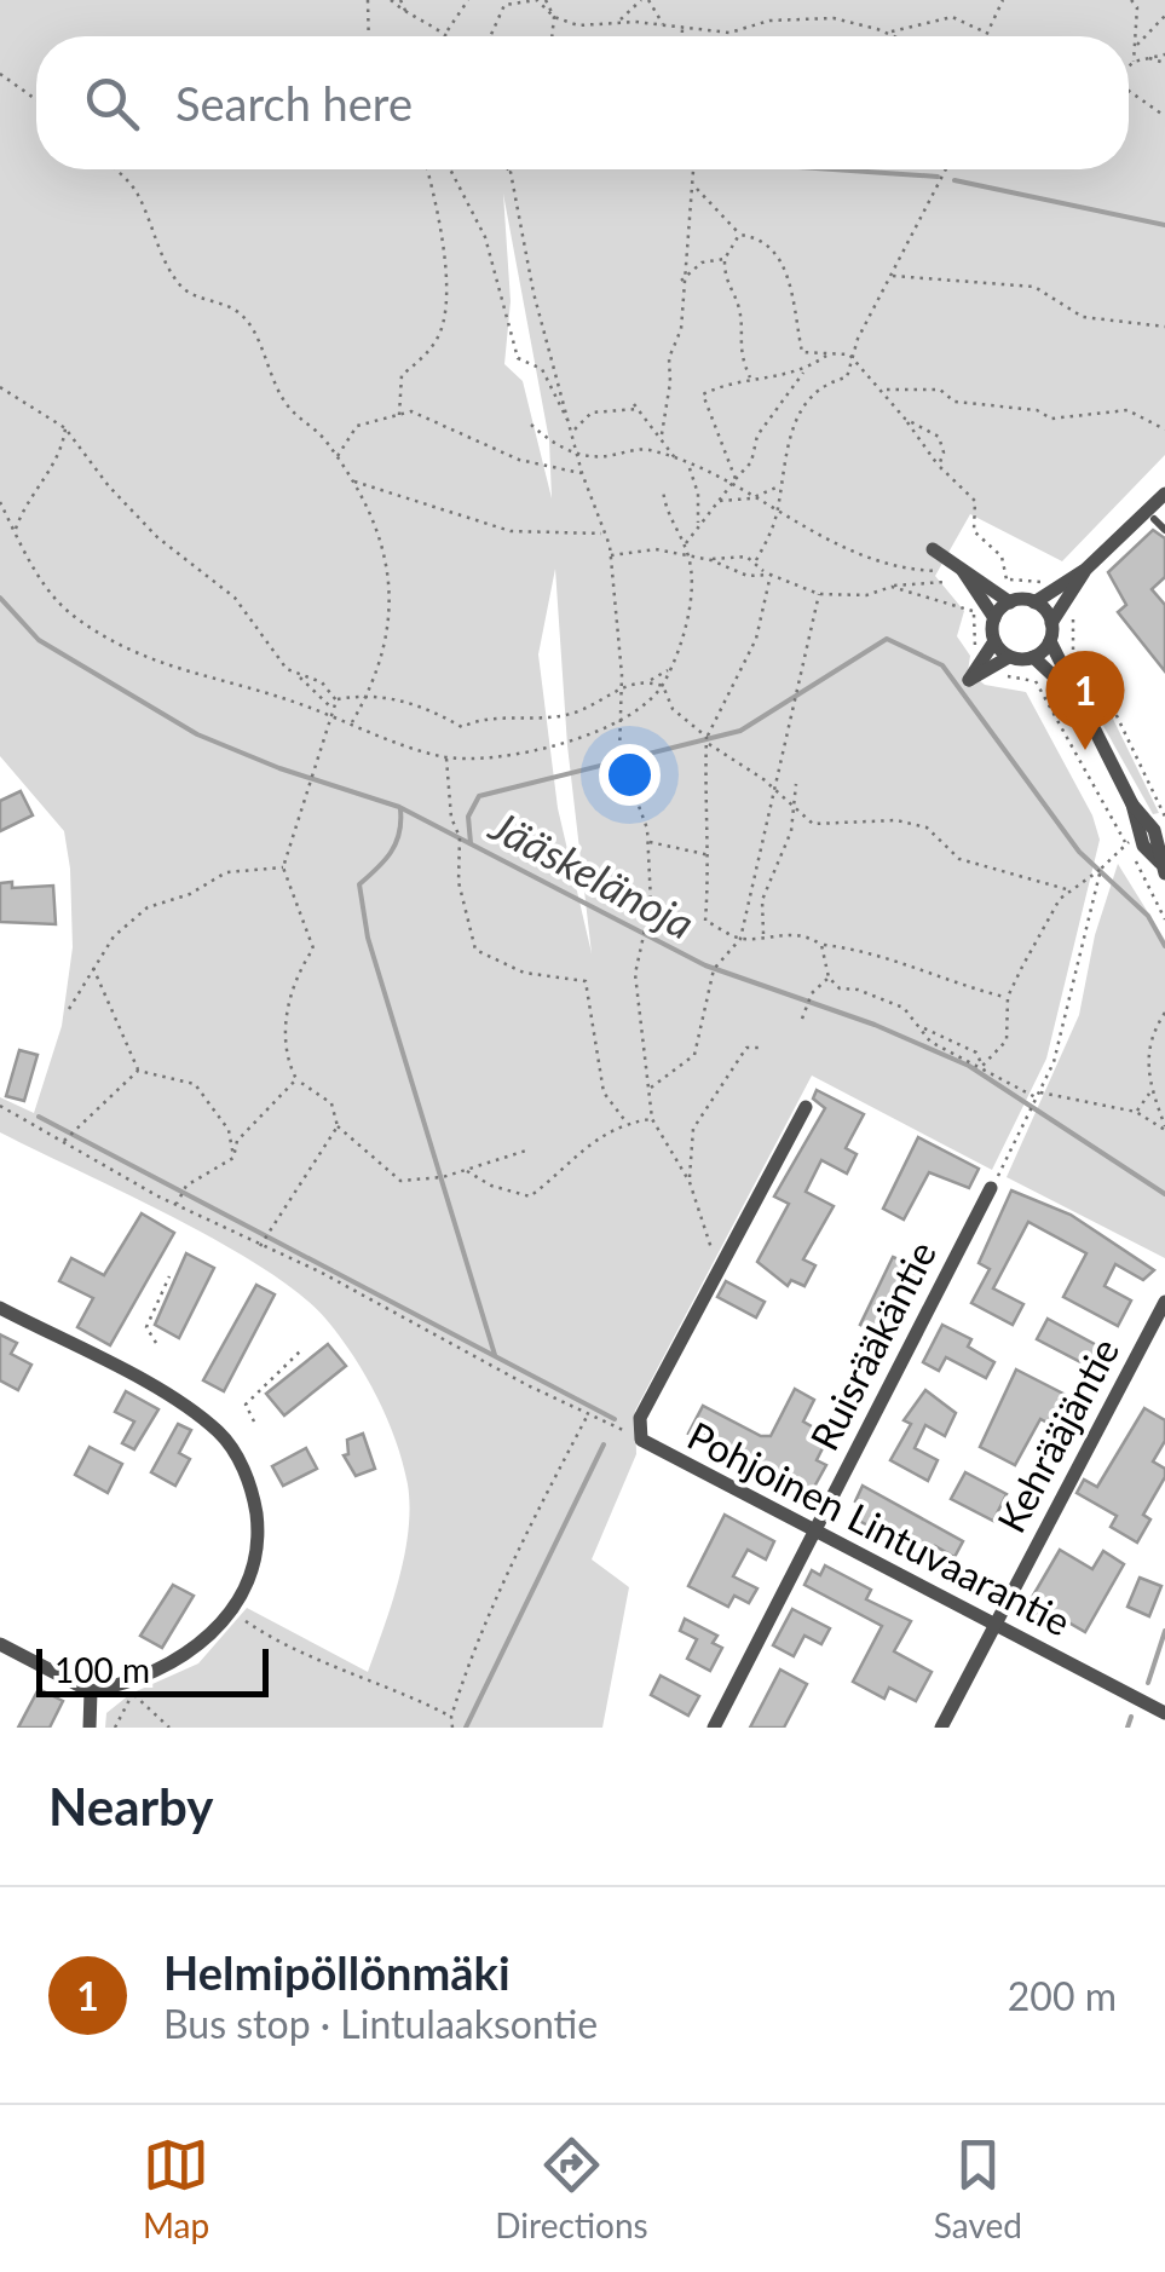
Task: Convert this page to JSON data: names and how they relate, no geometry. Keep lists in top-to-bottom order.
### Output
{
  "streets": {
    "street": ["Ruisrääkäntie", "Kehrääjäntie", "Pohjoinen Lintuvaarantie"]
  },
  "crossings": [
    ["Ruisrääkäntie", "Pohjoinen Lintuvaarantie"],
    ["Kehrääjäntie", "Pohjoinen Lintuvaarantie"]
  ],
  "water": ["Jääskelänoja"],
  "scale_bar": "100 m",
  "page": {
    "search": "Search here",
    "pins": "1",
    "scale": "100 m",
    "heading": "Nearby",
    "list": [
      {
        "mark": "1",
        "name": "Helmipöllönmäki",
        "note": "Bus stop · Lintulaaksontie",
        "value": "200 m"
      }
    ],
    "nav": ["Map", "Directions", "Saved"]
  }
}
